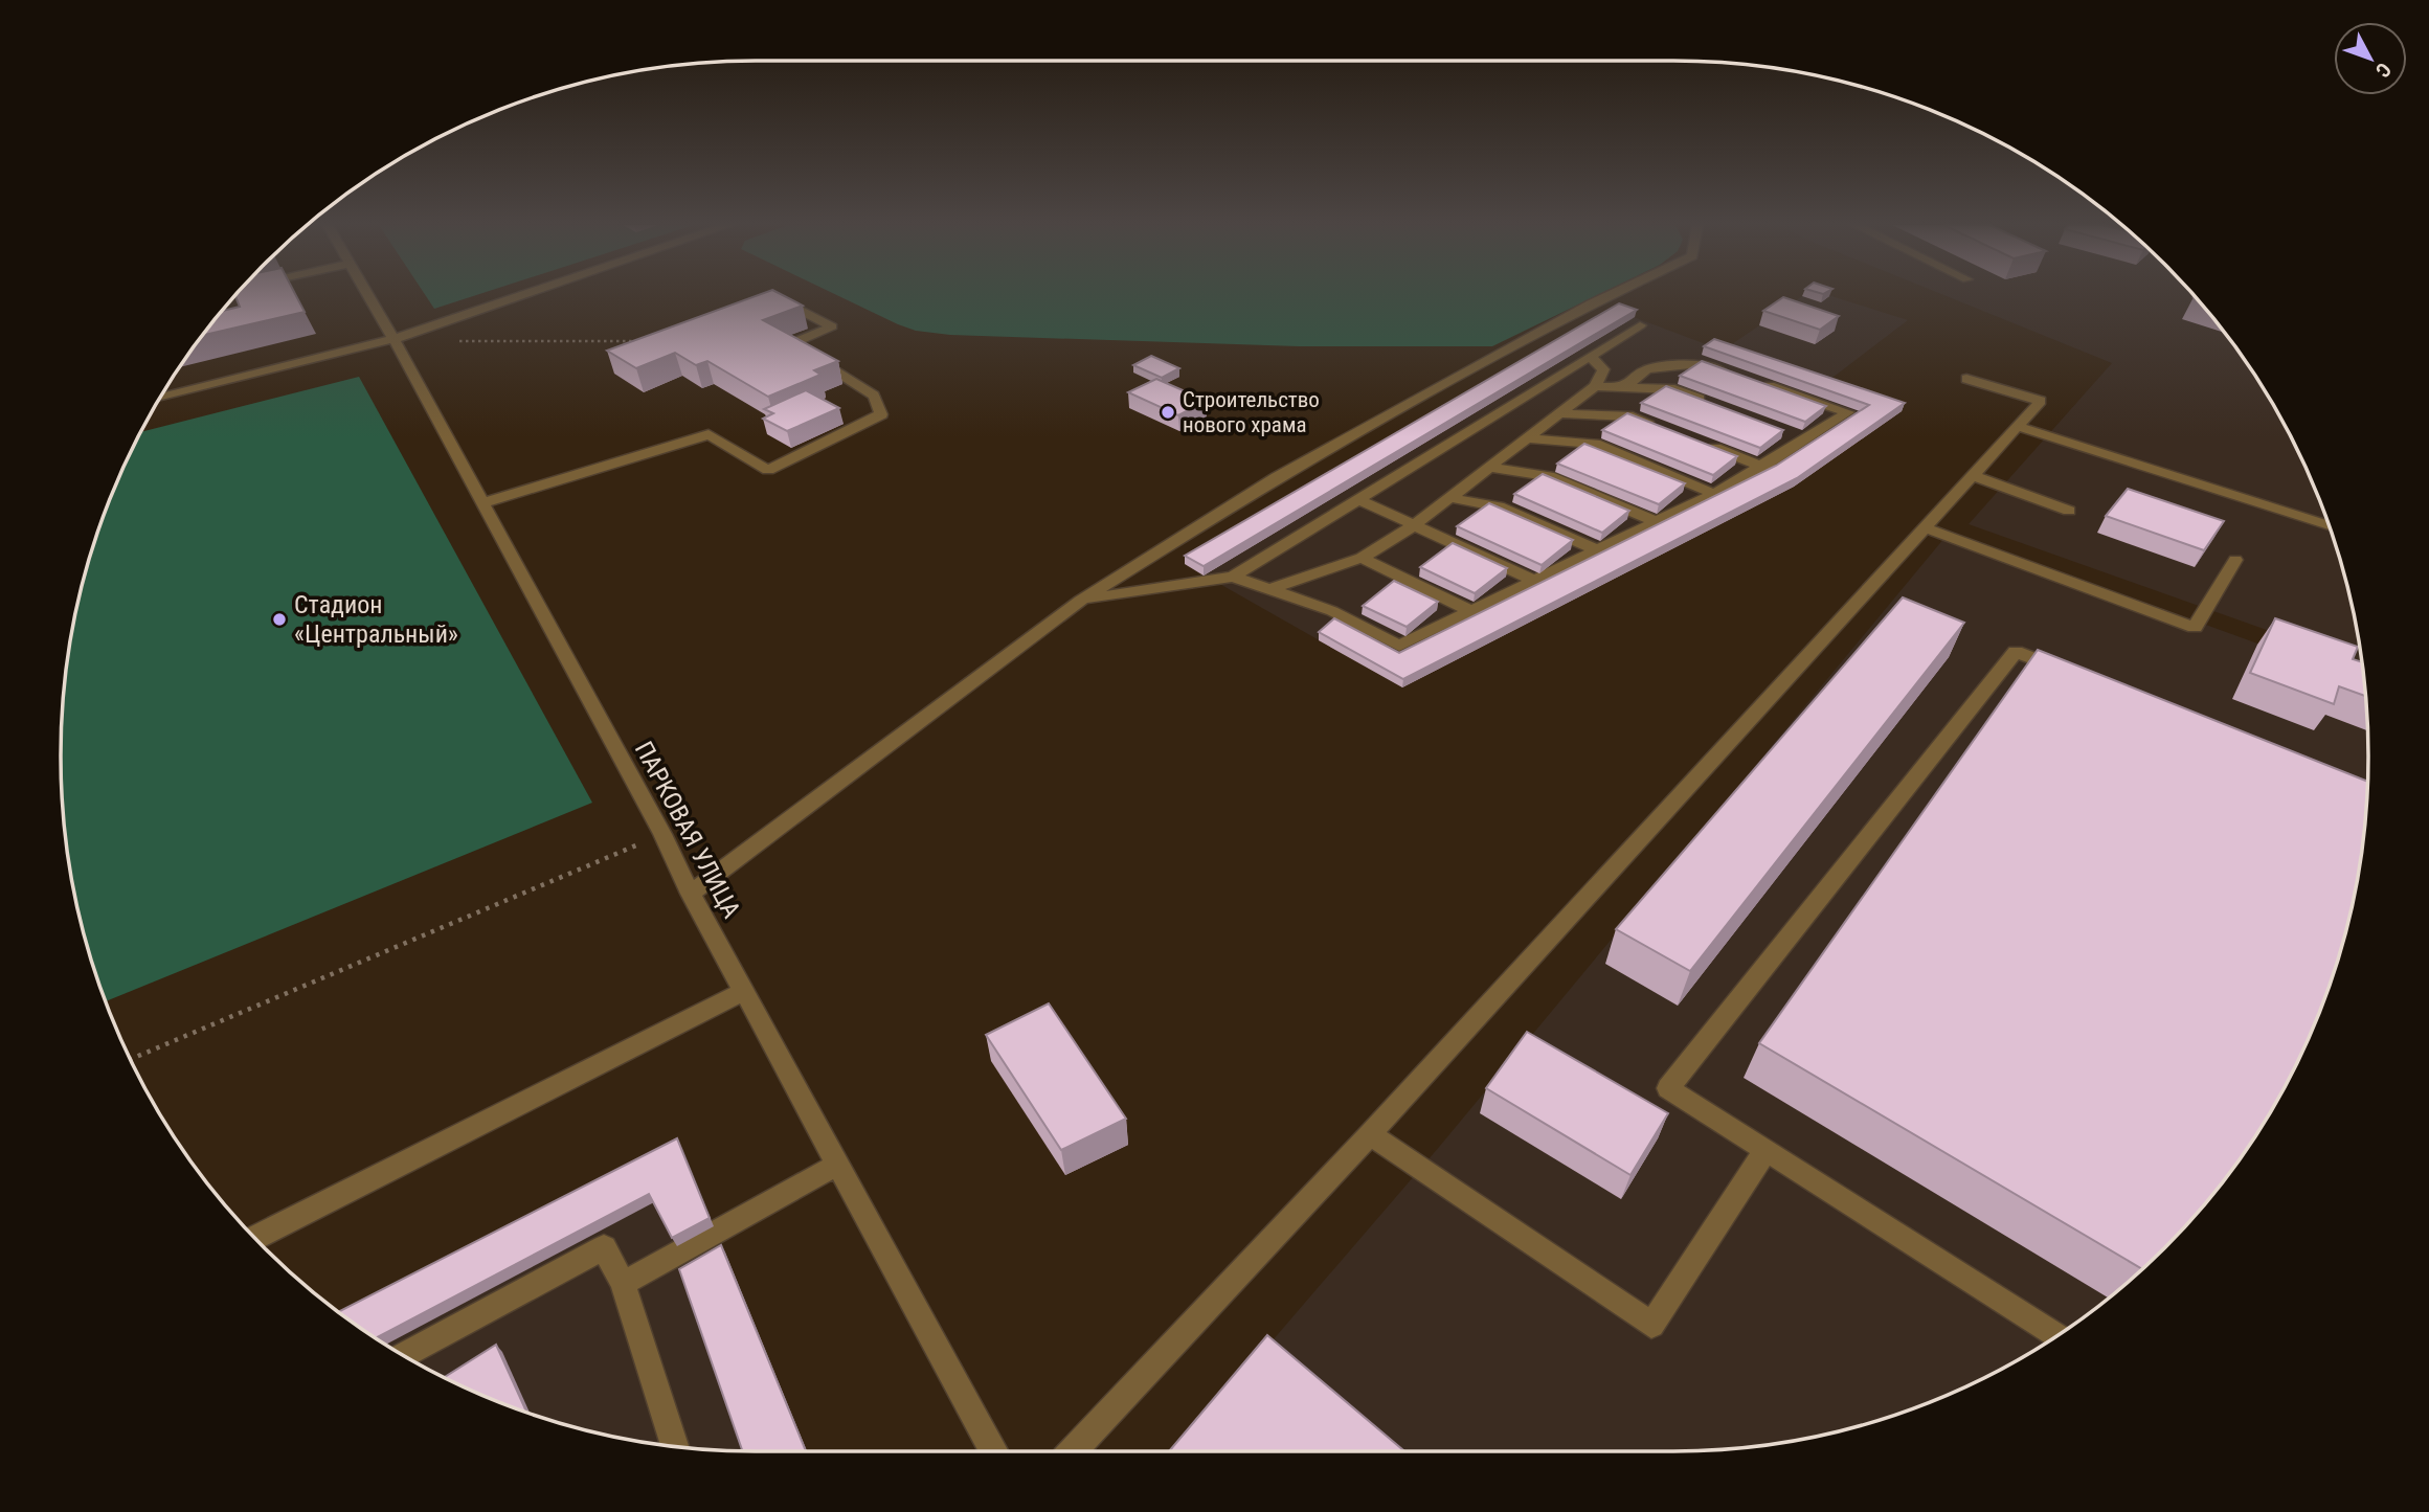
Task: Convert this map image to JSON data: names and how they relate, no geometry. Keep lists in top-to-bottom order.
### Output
{
  "streets": {
    "street": ["ПАРКОВАЯ УЛИЦА"]
  },
  "places": ["Строительство нового храма", "Стадион «Центральный»"],
  "north": "bottom right"
}
